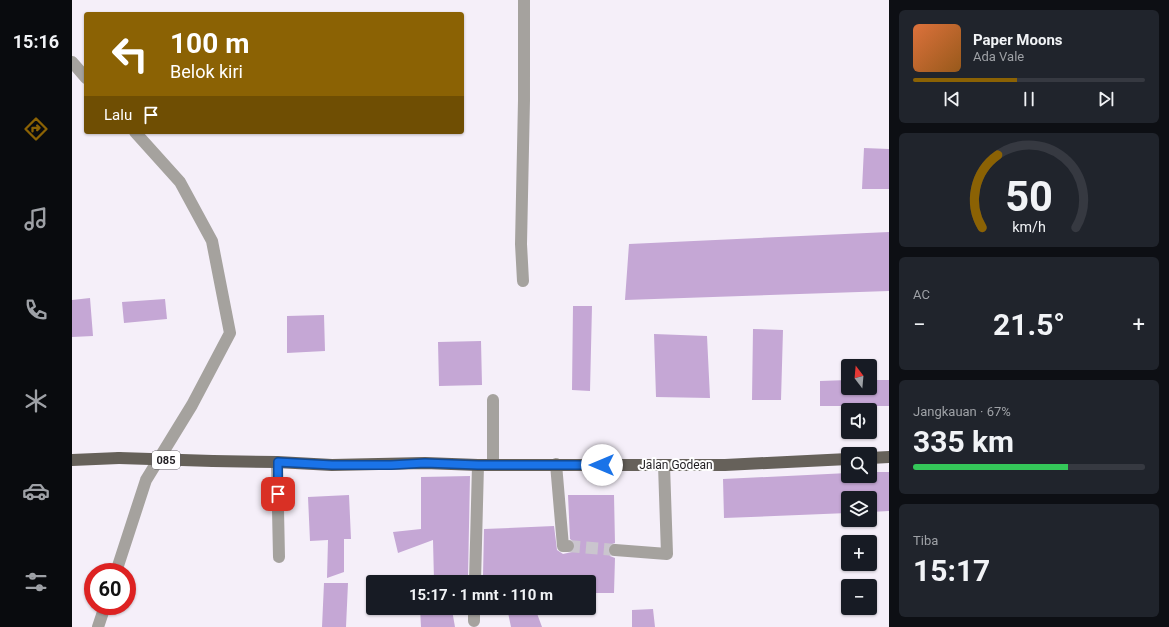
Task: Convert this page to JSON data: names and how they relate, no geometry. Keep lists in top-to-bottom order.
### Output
{
  "streets": {
    "main road": ["085", "Jalan Godean"]
  },
  "north": "top",
  "page": {
    "tabs": "15:16",
    "turn": ["100 m", "Belok kiri"],
    "song": ["Paper Moons", "Ada Vale"],
    "then": "Lalu",
    "tile": [
      "AC",
      ["Jangkauan · 67%", "335 km"],
      ["Tiba", "15:17"]
    ],
    "heat": ["−", "21.5°", "+"],
    "map_buttons": ["+", "−"],
    "limit": "60",
    "trip": "15:17 · 1 mnt · 110 m",
    "gauge": ["50", "km/h"]
  }
}
